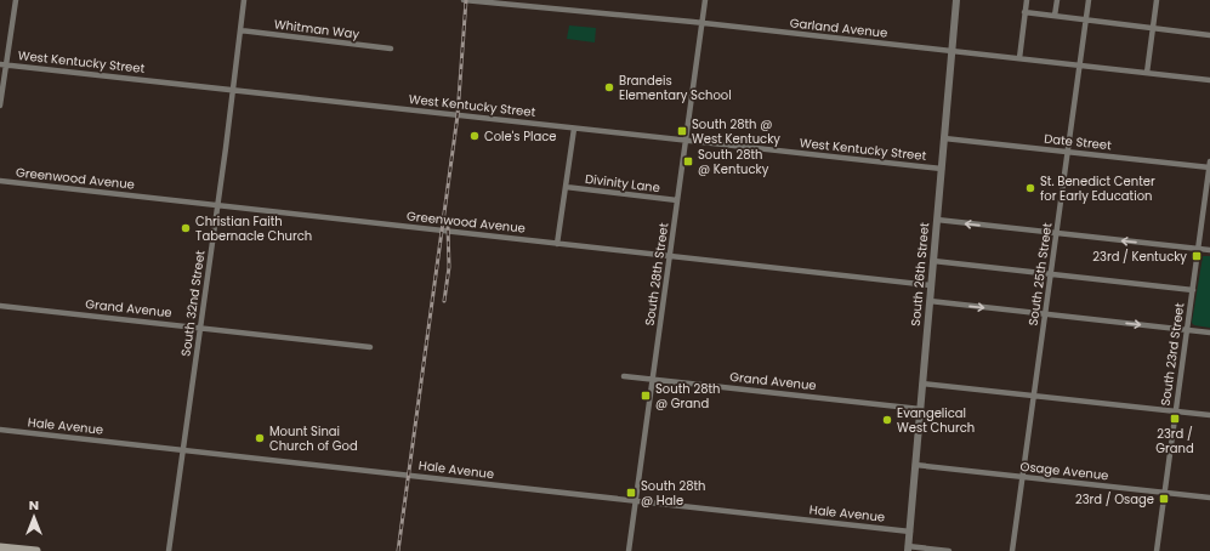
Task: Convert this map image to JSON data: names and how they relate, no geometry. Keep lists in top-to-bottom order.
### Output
{
  "streets": {
    "street": [
      "Garland Avenue",
      "Whitman Way",
      "West Kentucky Street",
      "Date Street",
      "Greenwood Avenue",
      "Divinity Lane",
      "South 28th Street",
      "South 26th Street",
      "South 25th Street",
      "South 32nd Street",
      "Grand Avenue",
      "South 23rd Street",
      "Hale Avenue",
      "Osage Avenue"
    ]
  },
  "crossings": [
    ["Garland Avenue", "South 28th Street"],
    ["Garland Avenue", "South 26th Street"],
    ["Garland Avenue", "South 25th Street"],
    ["Whitman Way", "South 32nd Street"],
    ["West Kentucky Street", "South 28th Street"],
    ["West Kentucky Street", "South 26th Street"],
    ["West Kentucky Street", "South 32nd Street"],
    ["Date Street", "South 26th Street"],
    ["Date Street", "South 25th Street"],
    ["Date Street", "South 23rd Street"],
    ["Greenwood Avenue", "South 28th Street"],
    ["Greenwood Avenue", "South 26th Street"],
    ["Greenwood Avenue", "South 32nd Street"],
    ["Divinity Lane", "South 28th Street"],
    ["South 28th Street", "Grand Avenue"],
    ["South 28th Street", "Hale Avenue"],
    ["South 26th Street", "Grand Avenue"],
    ["South 26th Street", "Hale Avenue"],
    ["South 26th Street", "Osage Avenue"],
    ["South 25th Street", "Osage Avenue"],
    ["South 32nd Street", "Grand Avenue"],
    ["South 32nd Street", "Hale Avenue"],
    ["South 23rd Street", "Osage Avenue"]
  ],
  "places": {
    "other": [
      "Brandeis Elementary School",
      "Cole's Place",
      "St. Benedict Center for Early Education",
      "Christian Faith Tabernacle Church",
      "Evangelical West Church",
      "Mount Sinai Church of God"
    ],
    "transit": [
      "South 28th @ West Kentucky",
      "South 28th @ Kentucky",
      "23rd / Kentucky",
      "South 28th @ Grand",
      "23rd / Grand",
      "South 28th @ Hale",
      "23rd / Osage"
    ]
  },
  "north": "top"
}
